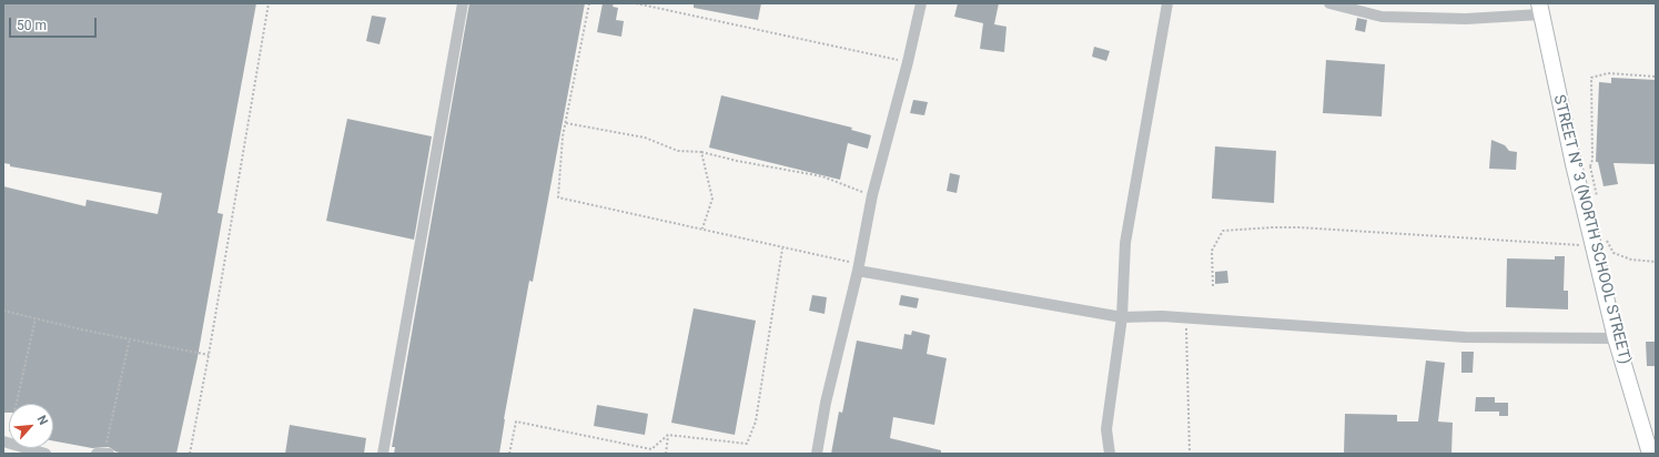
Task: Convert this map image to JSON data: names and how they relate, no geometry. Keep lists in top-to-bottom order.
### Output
{
  "streets": {
    "street": ["STREET N° 3 (NORTH SCHOOL STREET)"]
  },
  "scale_bar": "50 m",
  "north": "top right"
}
